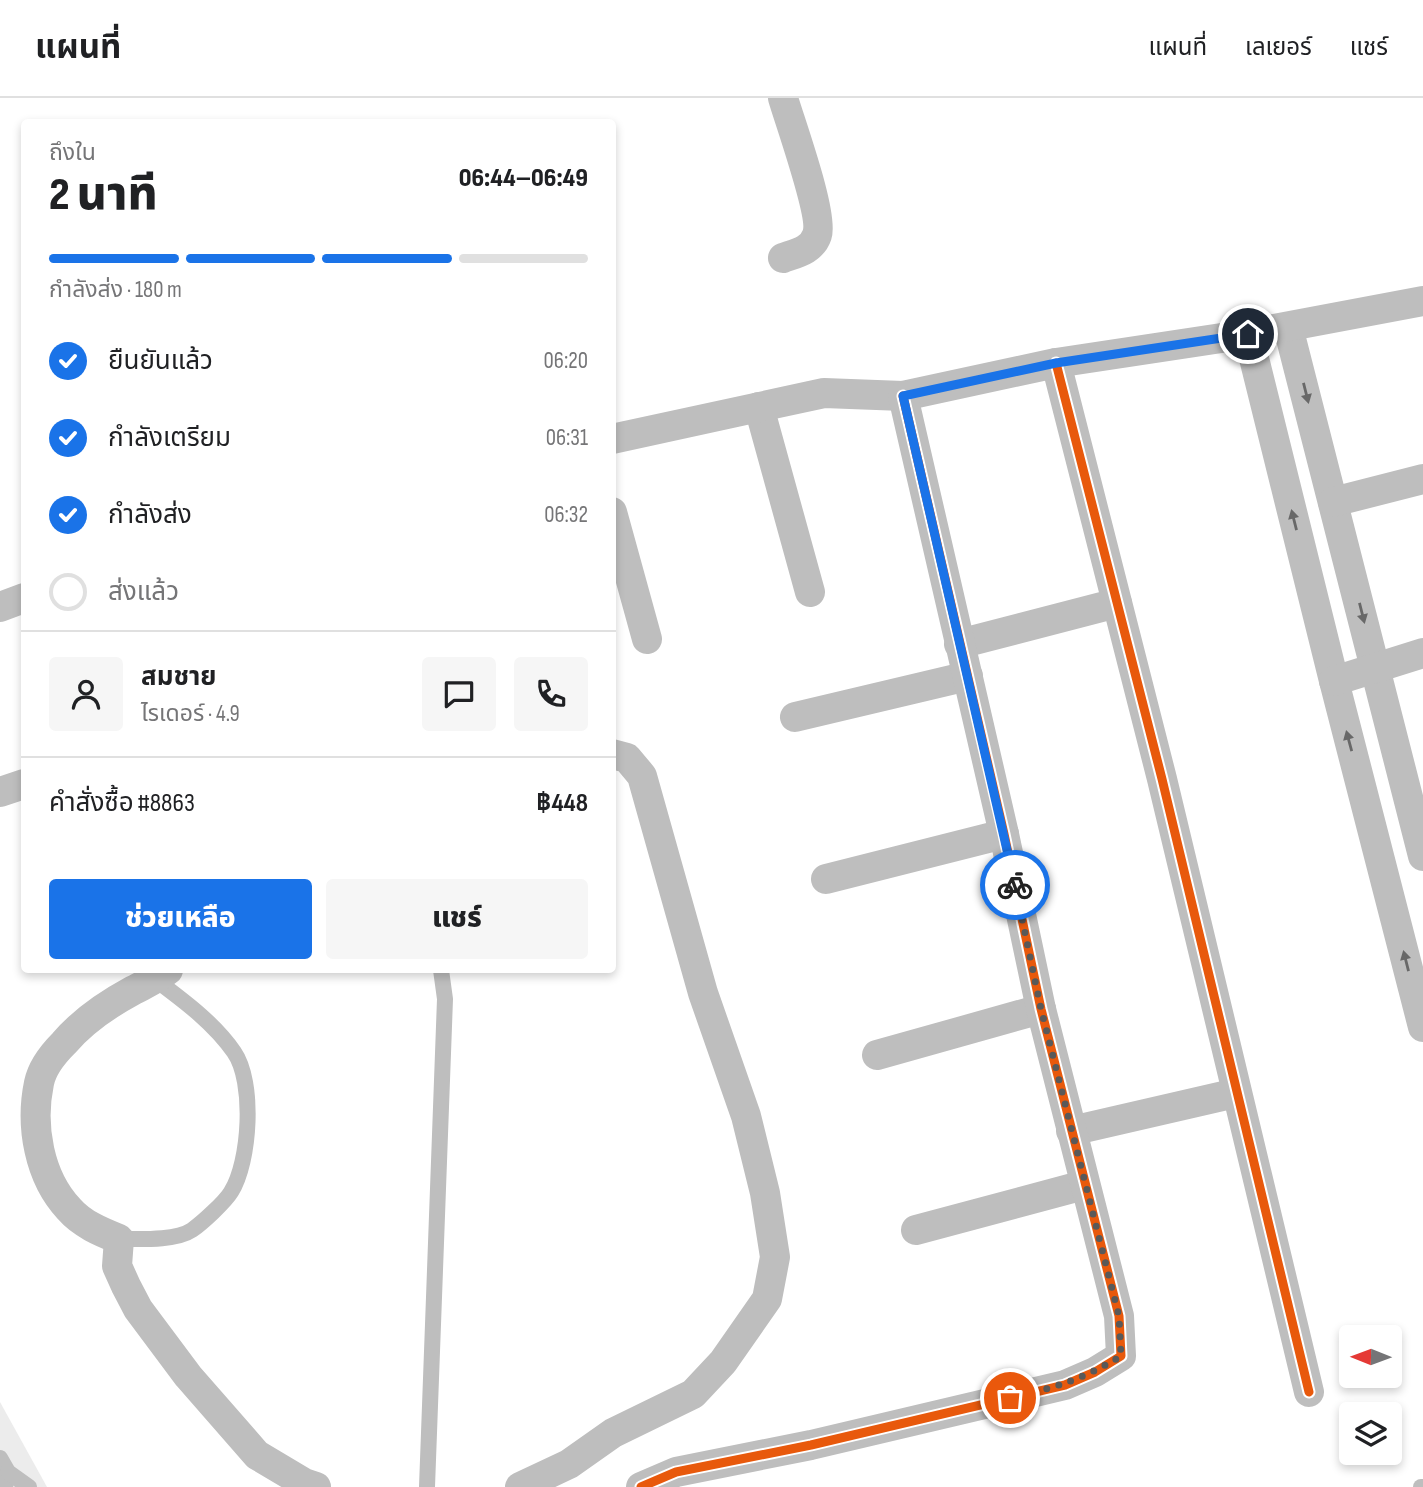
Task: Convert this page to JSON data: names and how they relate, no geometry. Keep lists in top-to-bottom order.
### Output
{
  "north": "left",
  "page": {
    "header": "แผนที่",
    "nav": ["แผนที่", "เลเยอร์", "แชร์"],
    "heading": ["2 นาที", "ถึงใน", "06:44–06:49"],
    "panel": [
      "สมชาย",
      "ไรเดอร์ · 4.9",
      "คำสั่งซื้อ #8863",
      "฿448"
    ],
    "bar": "กำลังส่ง · 180 m",
    "list": [
      ["ยืนยันแล้ว", "06:20"],
      ["กำลังเตรียม", "06:31"],
      ["กำลังส่ง", "06:32"],
      "ส่งแล้ว"
    ],
    "buttons": ["ช่วยเหลือ", "แชร์"]
  }
}
